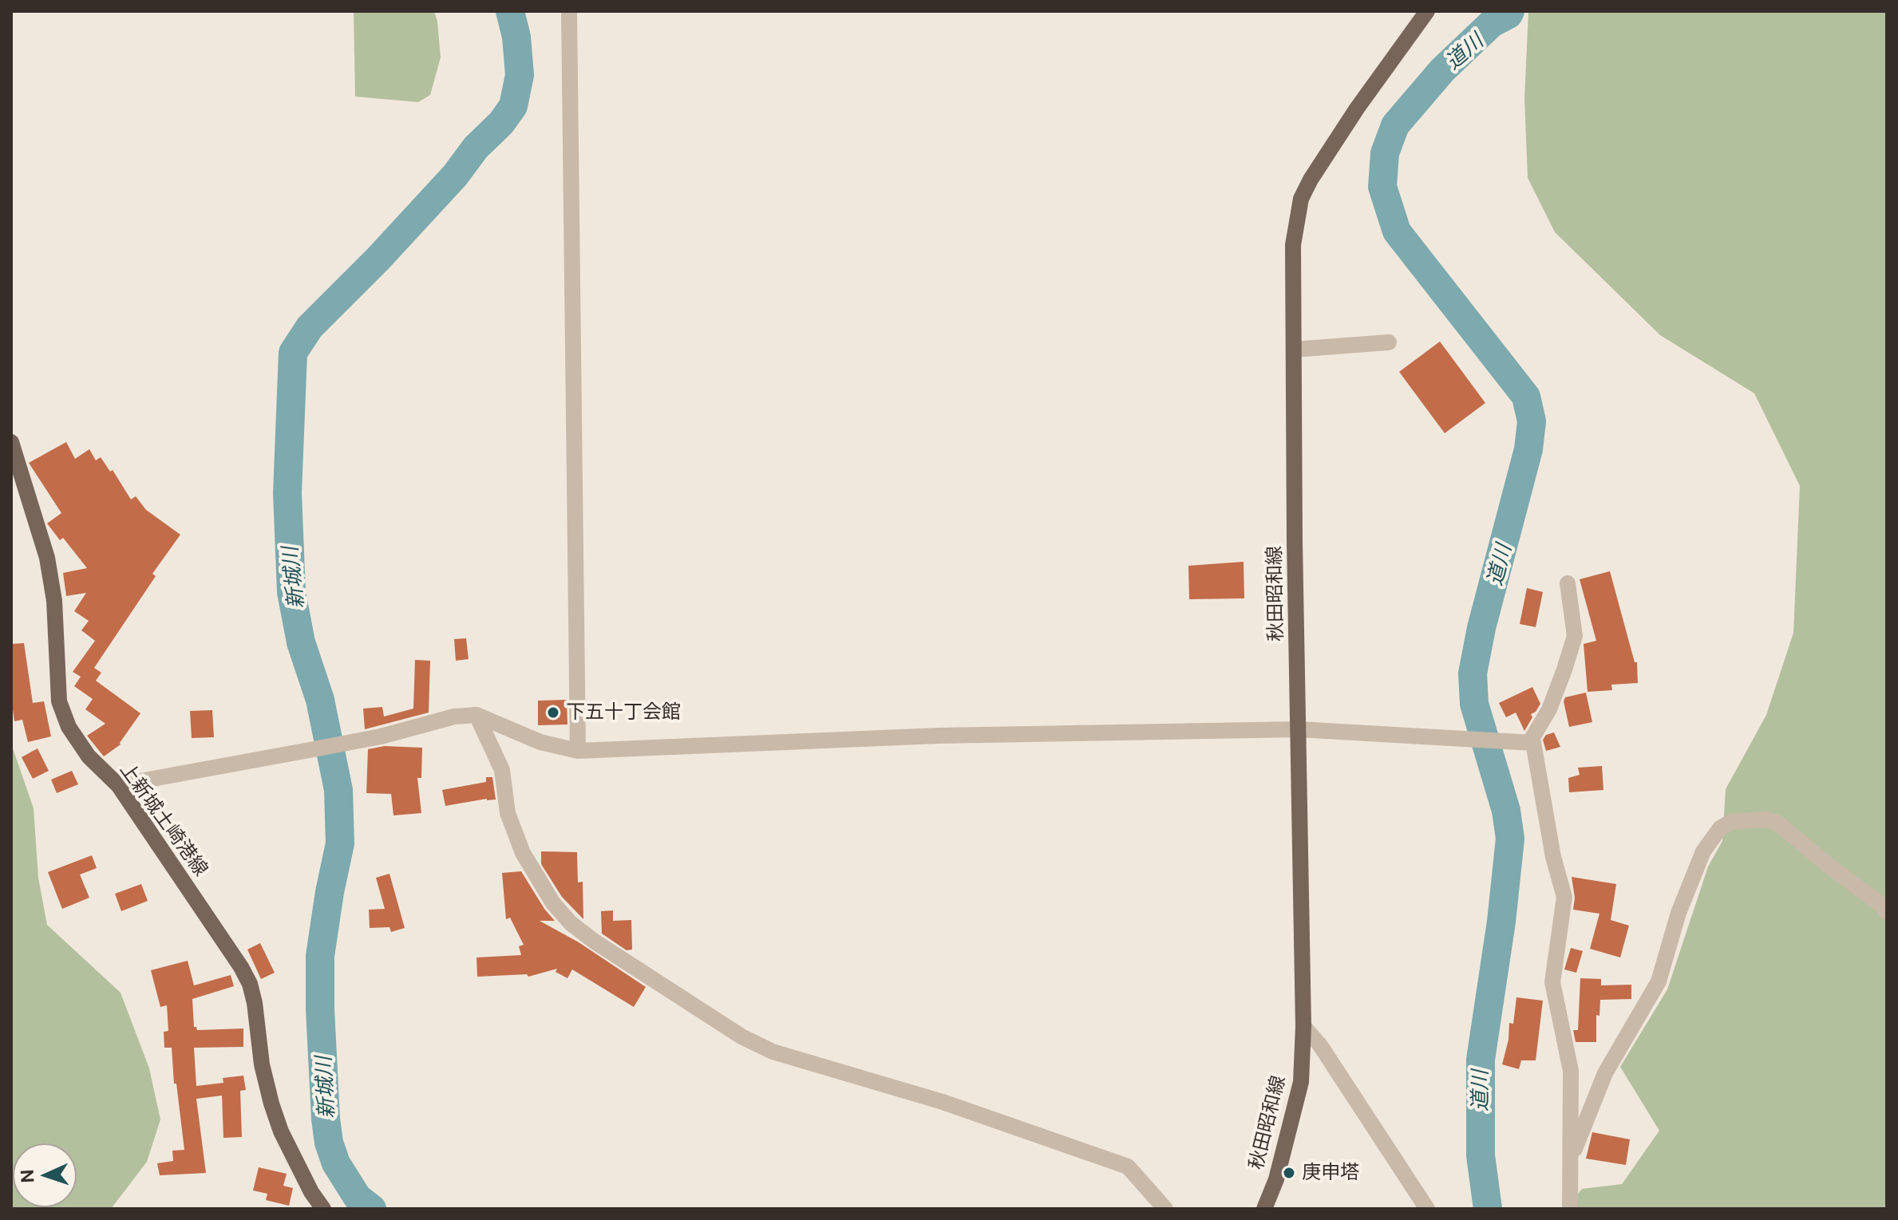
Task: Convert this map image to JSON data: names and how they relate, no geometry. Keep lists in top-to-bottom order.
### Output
{
  "streets": {
    "main road": ["秋田昭和線", "上新城土崎港線"]
  },
  "water": ["道川", "新城川"],
  "places": ["下五十丁会館", "庚申塔"],
  "north": "left"
}
